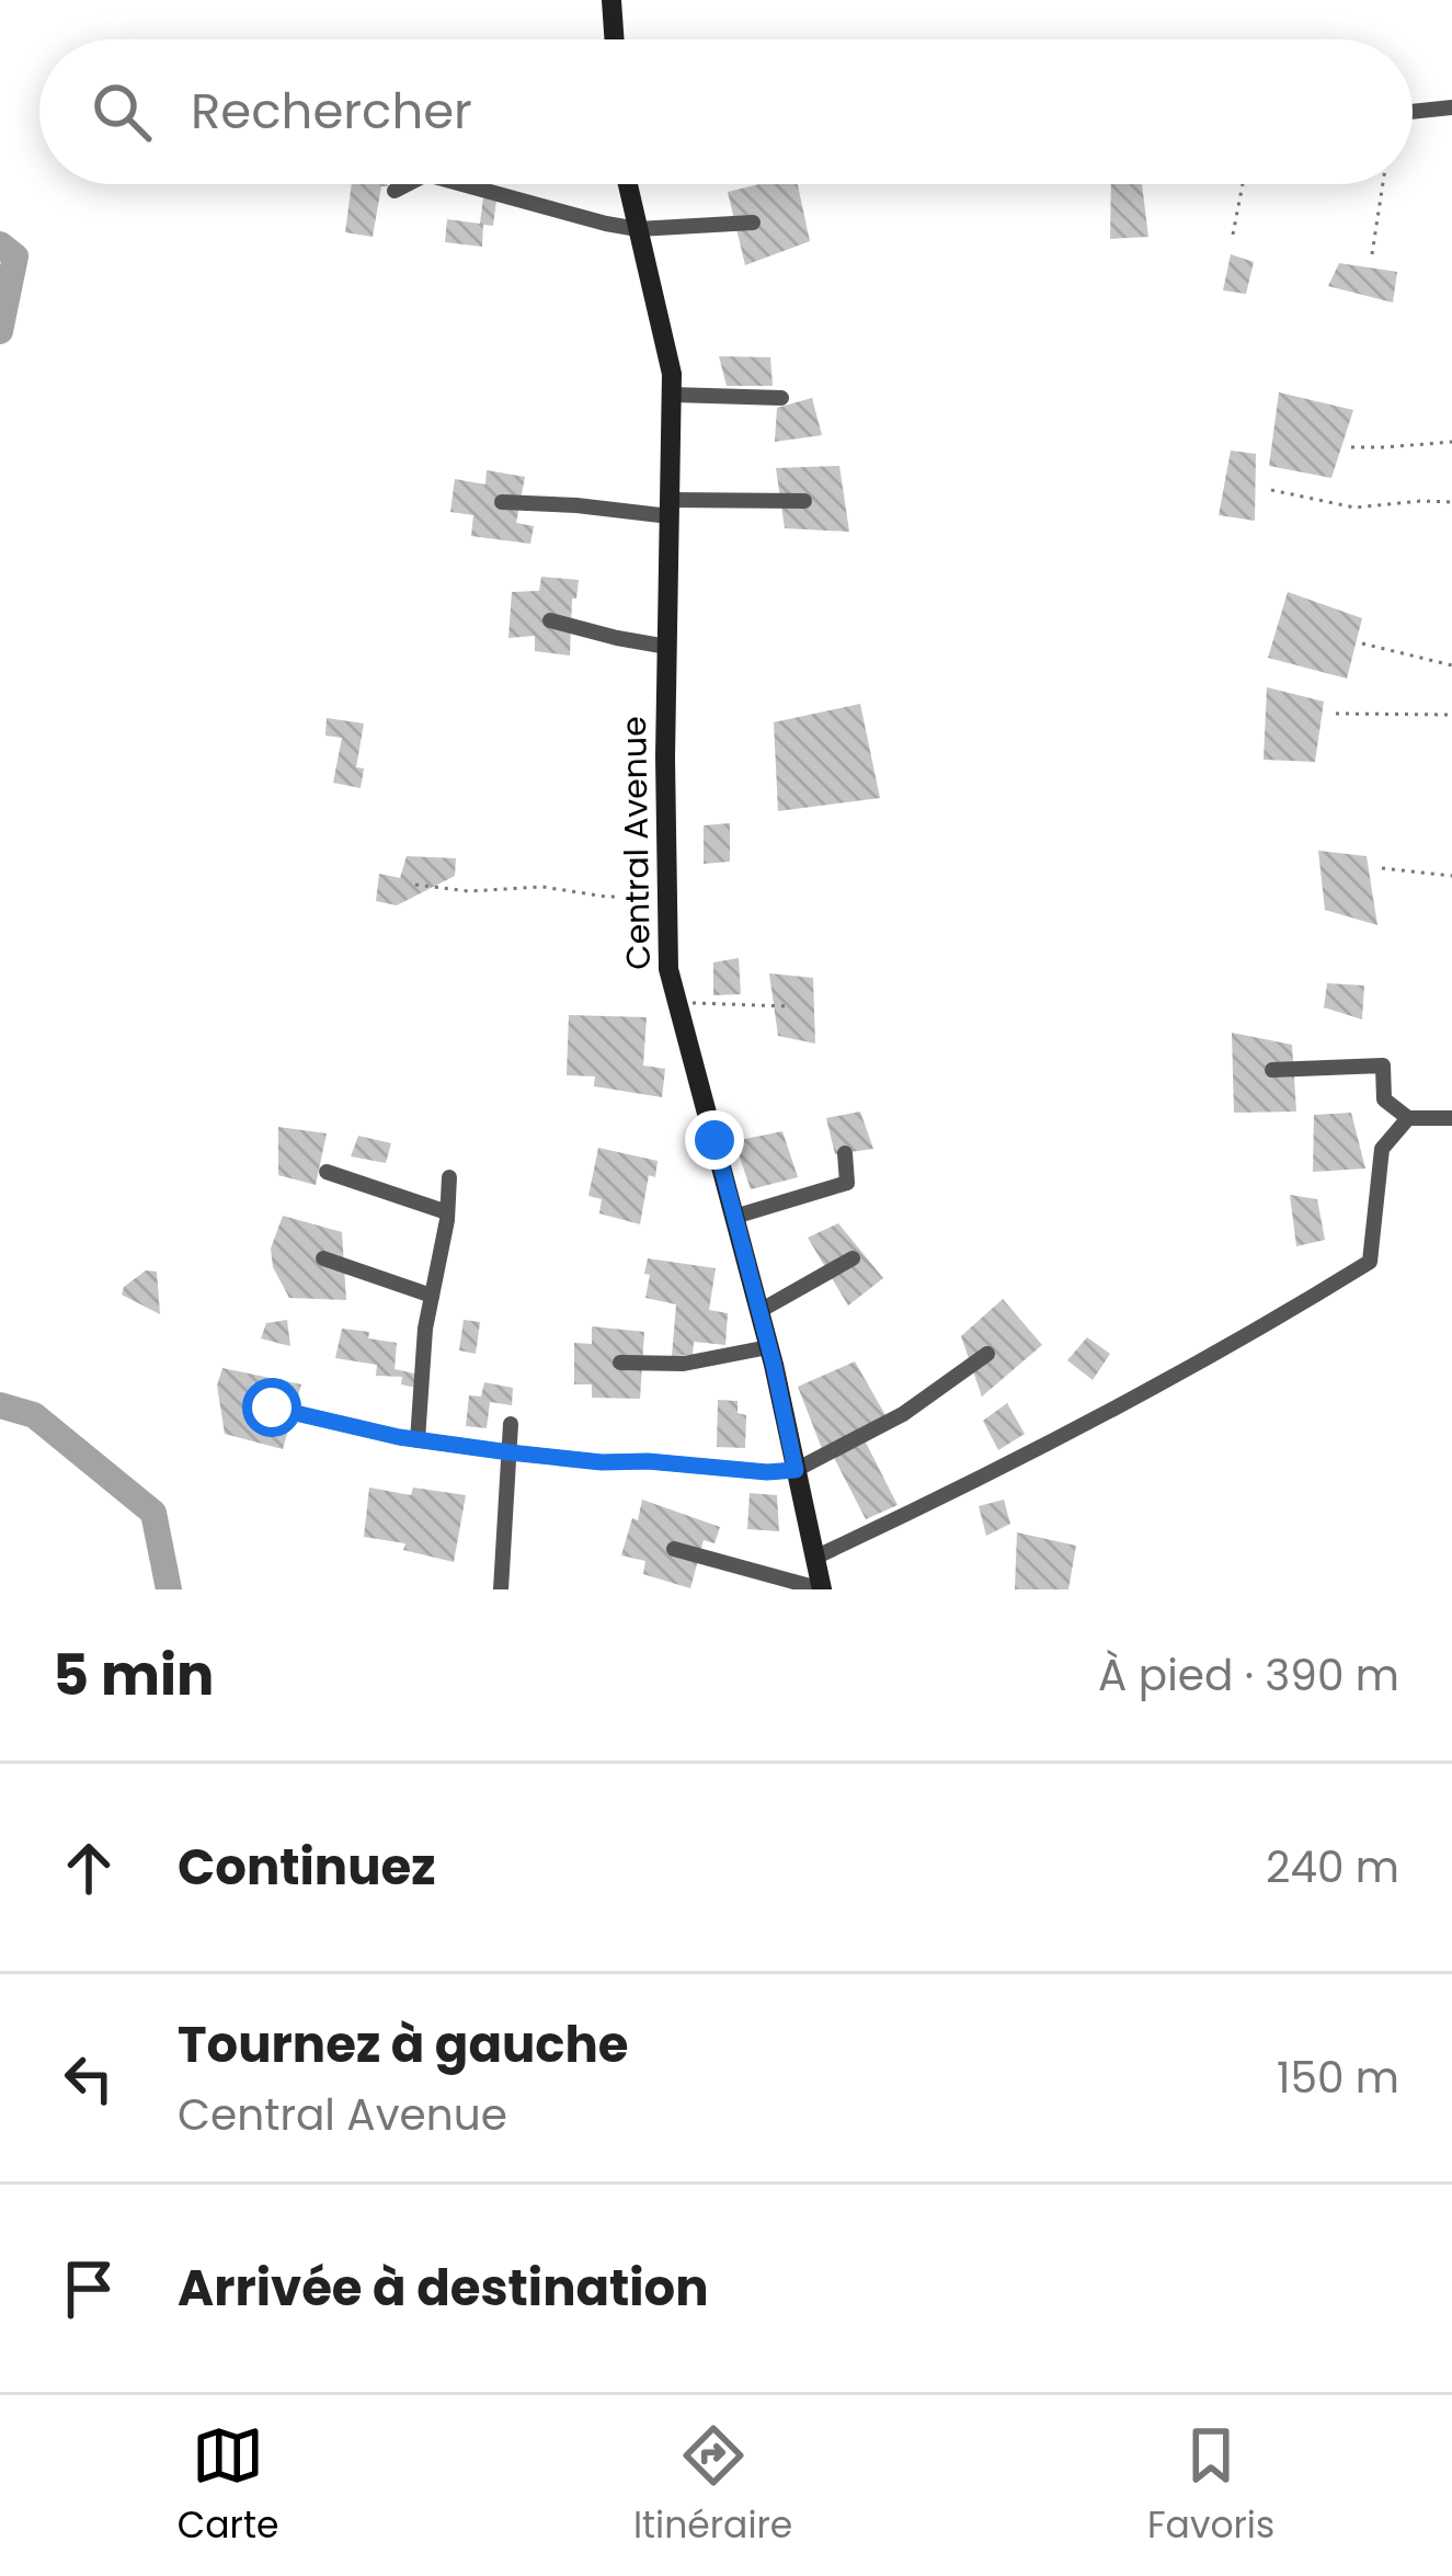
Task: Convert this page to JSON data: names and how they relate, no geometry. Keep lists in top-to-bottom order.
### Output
{
  "streets": {
    "street": ["Central Avenue"]
  },
  "page": {
    "search": "Rechercher",
    "heading": ["5 min", "À pied · 390 m"],
    "list": [
      ["Continuez", "240 m"],
      ["Tournez à gauche", "Central Avenue", "150 m"],
      "Arrivée à destination"
    ],
    "nav": ["Carte", "Itinéraire", "Favoris"]
  }
}
